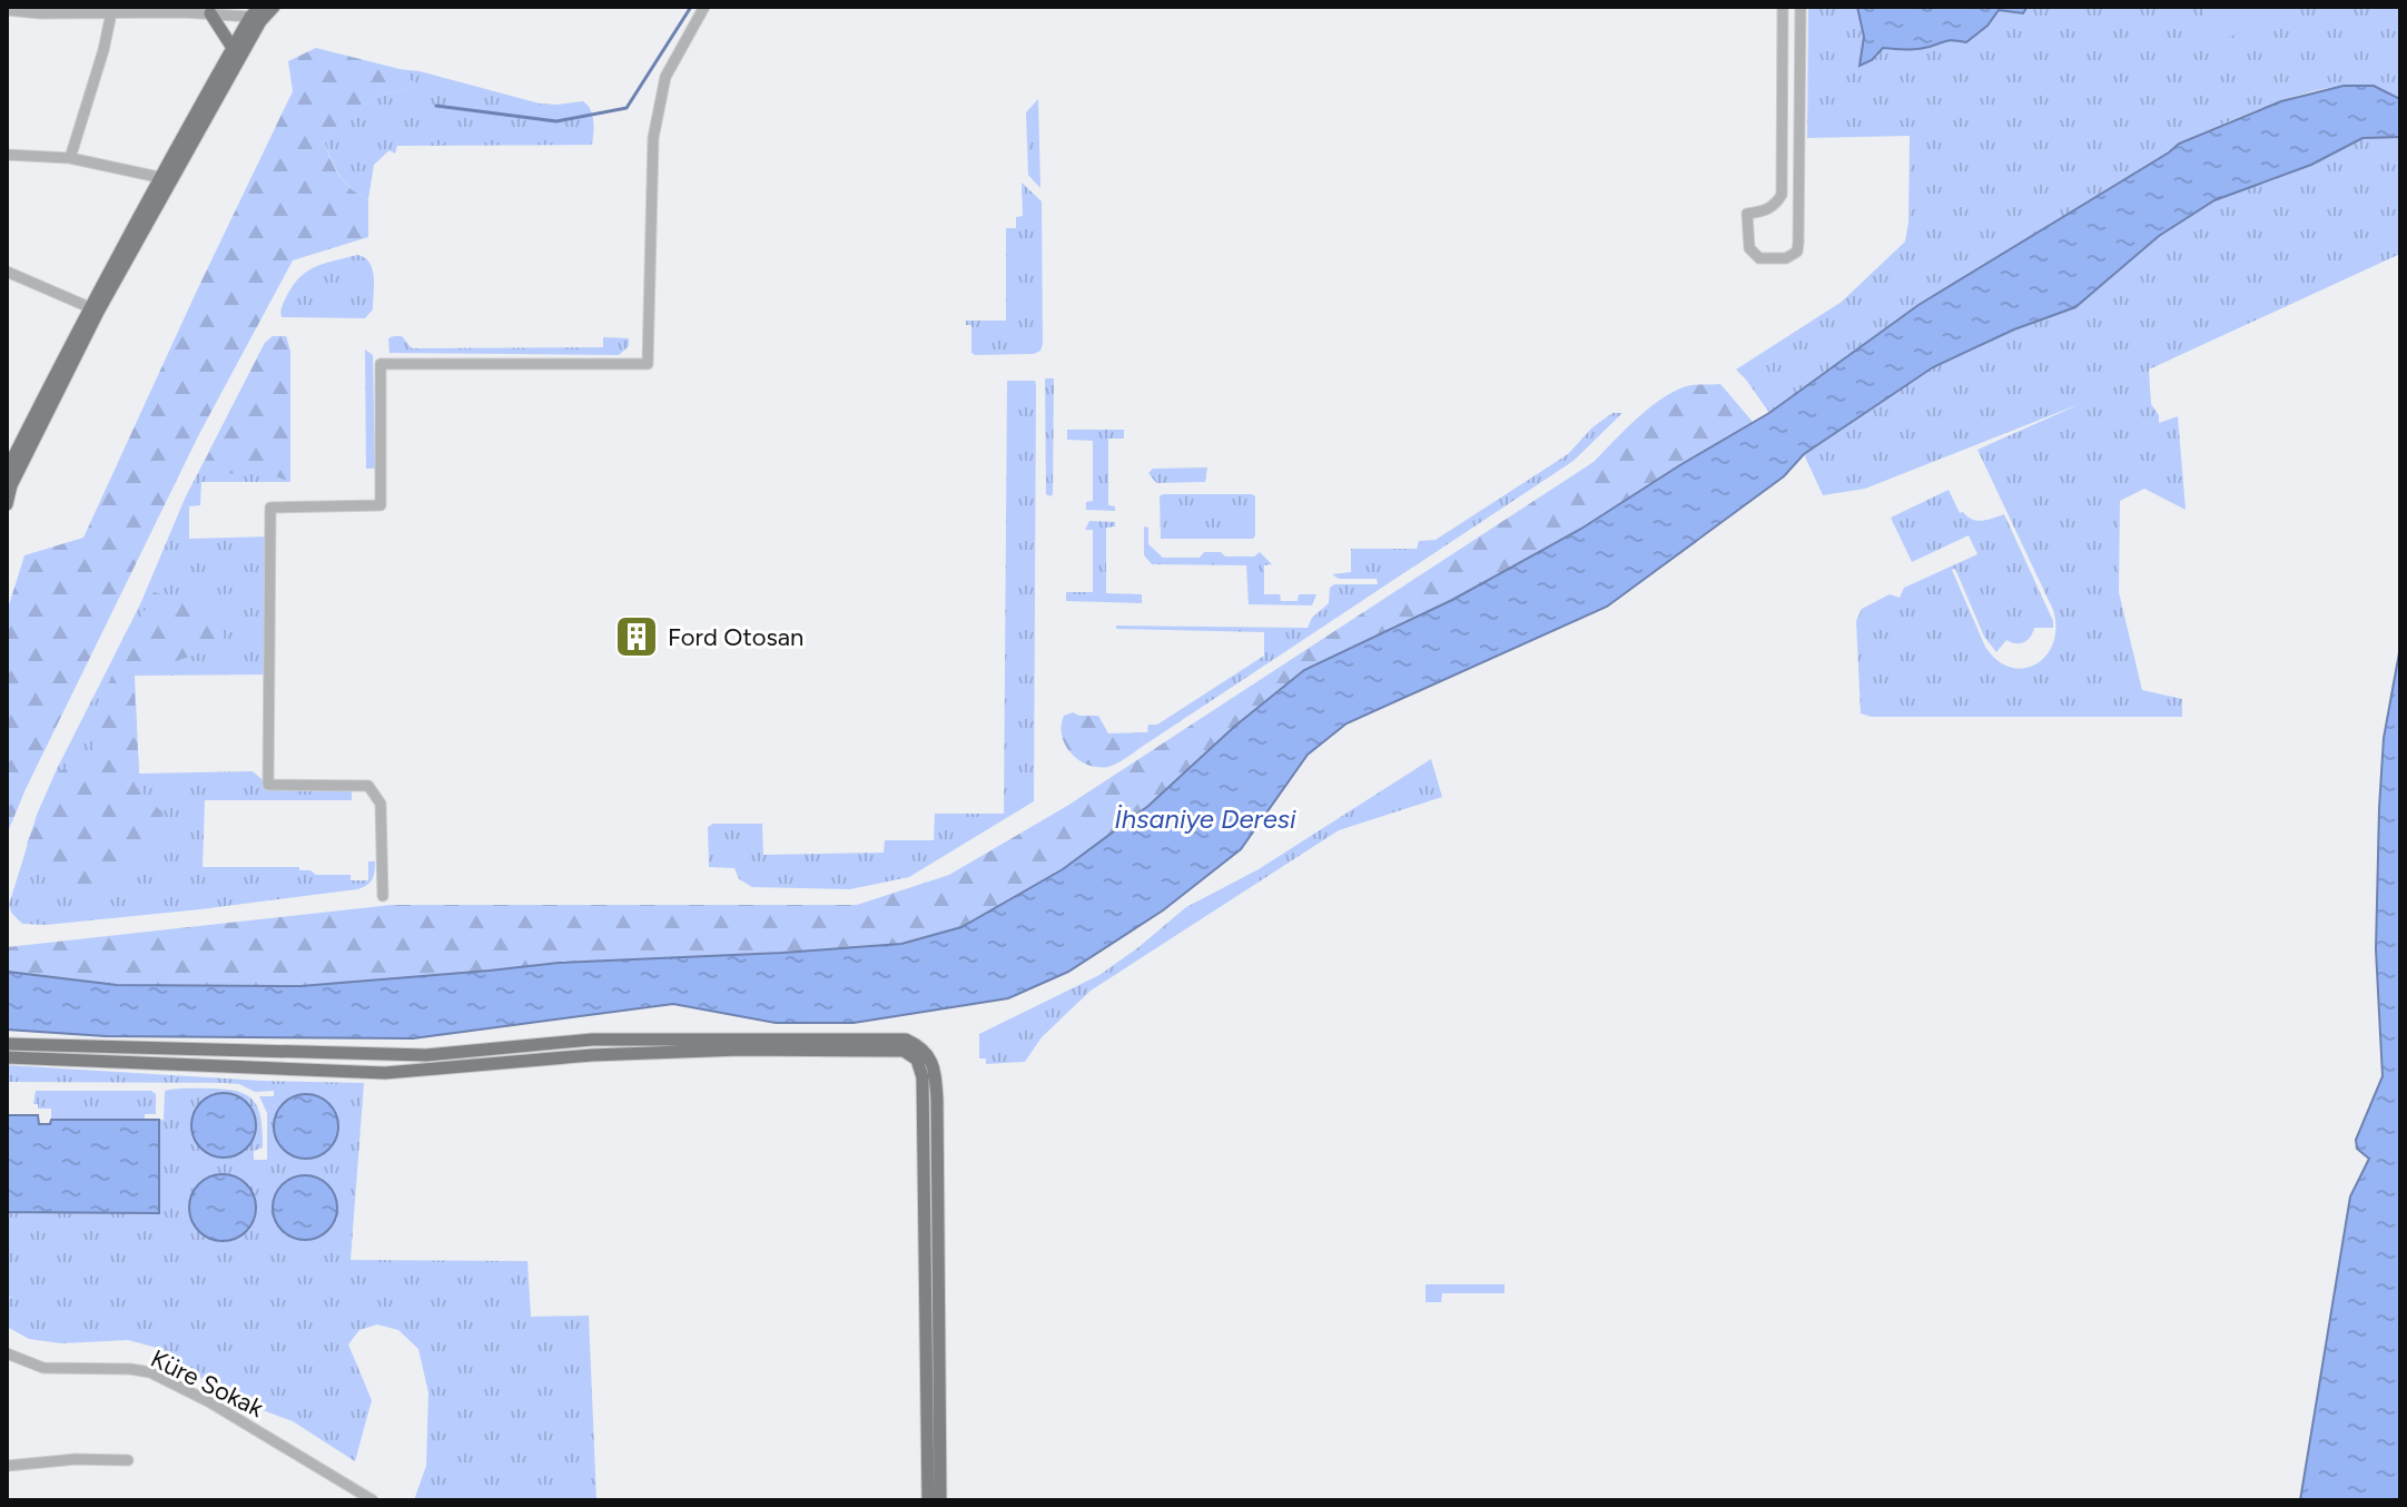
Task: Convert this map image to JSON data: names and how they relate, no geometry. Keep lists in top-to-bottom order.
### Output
{
  "streets": {
    "street": ["Küre Sokak"]
  },
  "water": ["İhsaniye Deresi"],
  "places": {
    "building": ["Ford Otosan"]
  }
}
